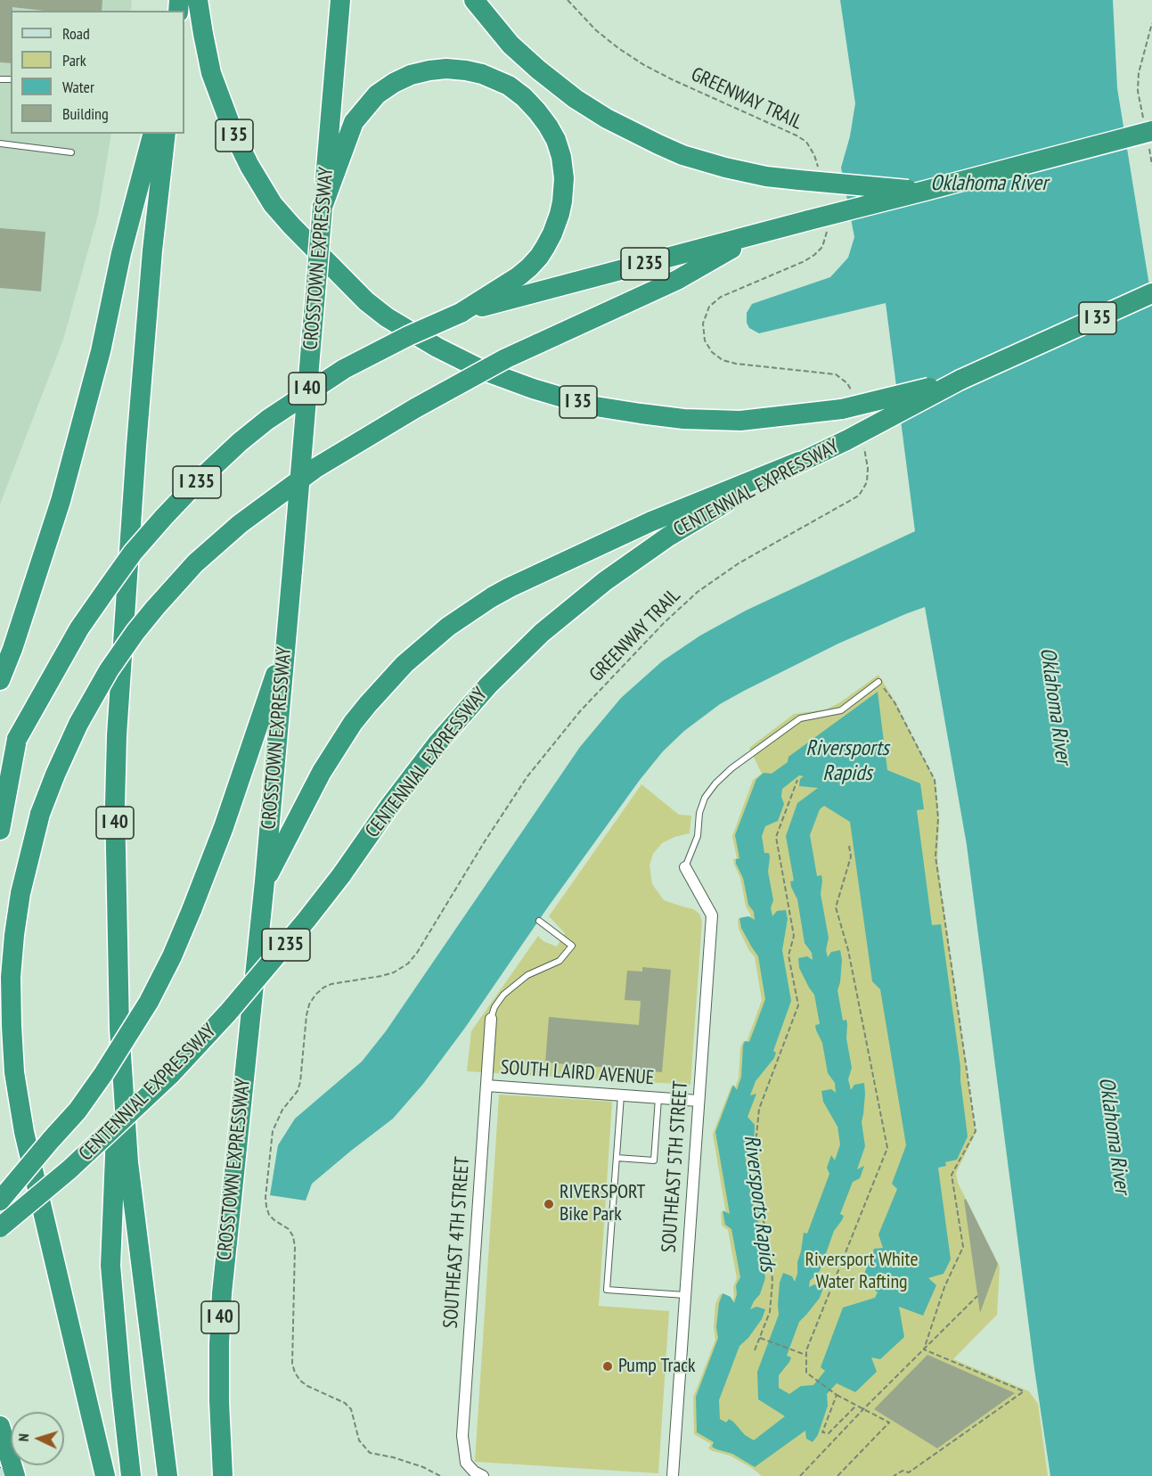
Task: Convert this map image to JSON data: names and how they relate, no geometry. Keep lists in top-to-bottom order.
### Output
{
  "streets": {
    "highway": [
      "I 35",
      "CROSSTOWN EXPRESSWAY",
      "I 235",
      "I 40",
      "CENTENNIAL EXPRESSWAY"
    ],
    "street": ["SOUTH LAIRD AVENUE", "SOUTHEAST 5TH STREET", "SOUTHEAST 4TH STREET"],
    "path": ["GREENWAY TRAIL"]
  },
  "crossings": [
    ["GREENWAY TRAIL", "CENTENNIAL EXPRESSWAY"],
    ["I 35", "CENTENNIAL EXPRESSWAY"],
    ["SOUTH LAIRD AVENUE", "SOUTHEAST 5TH STREET"],
    ["SOUTH LAIRD AVENUE", "SOUTHEAST 4TH STREET"]
  ],
  "water": ["Oklahoma River", "Riversports Rapids"],
  "parks": ["Riversport White Water Rafting"],
  "places": ["RIVERSPORT Bike Park", "Pump Track"],
  "legend": [
    "Road",
    "Park",
    "Water",
    "Building"
  ],
  "north": "left"
}
